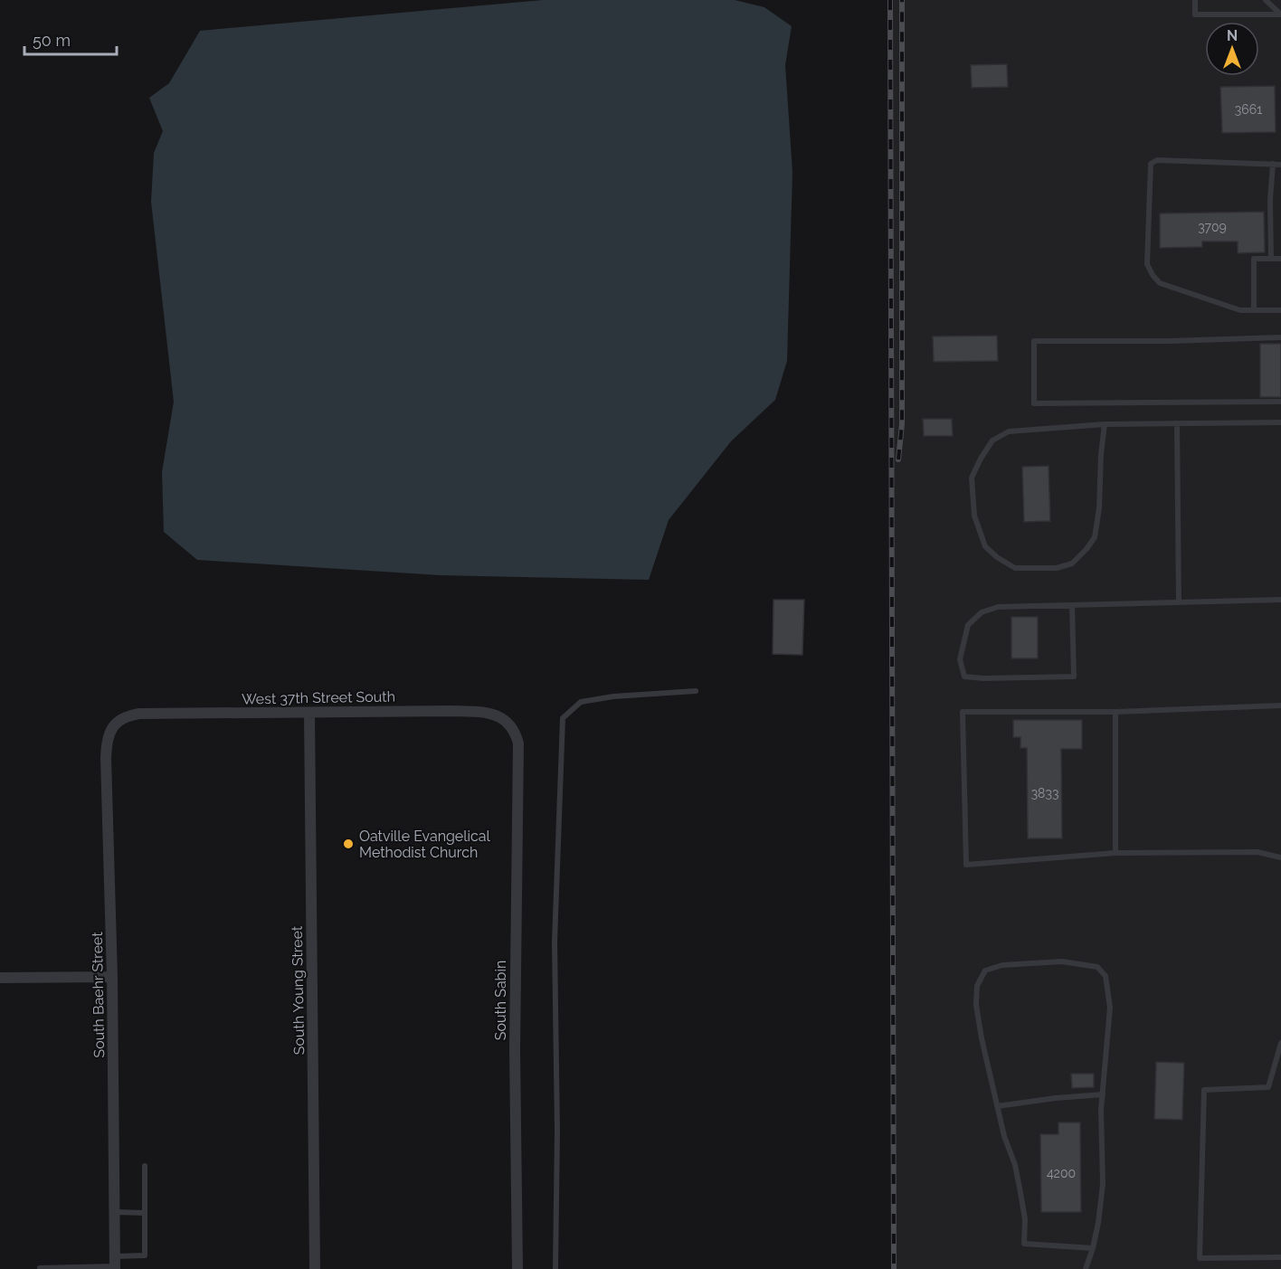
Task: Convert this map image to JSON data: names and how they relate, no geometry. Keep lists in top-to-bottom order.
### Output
{
  "streets": {
    "street": [
      "West 37th Street South",
      "South Young Street",
      "South Baehr Street",
      "South Sabin"
    ]
  },
  "crossings": [
    ["West 37th Street South", "South Young Street"],
    ["West 37th Street South", "South Baehr Street"],
    ["West 37th Street South", "South Sabin"]
  ],
  "places": ["Oatville Evangelical Methodist Church"],
  "house_numbers": [
    "3661",
    "3709",
    "3833",
    "4200"
  ],
  "scale_bar": "50 m",
  "north": "top"
}
